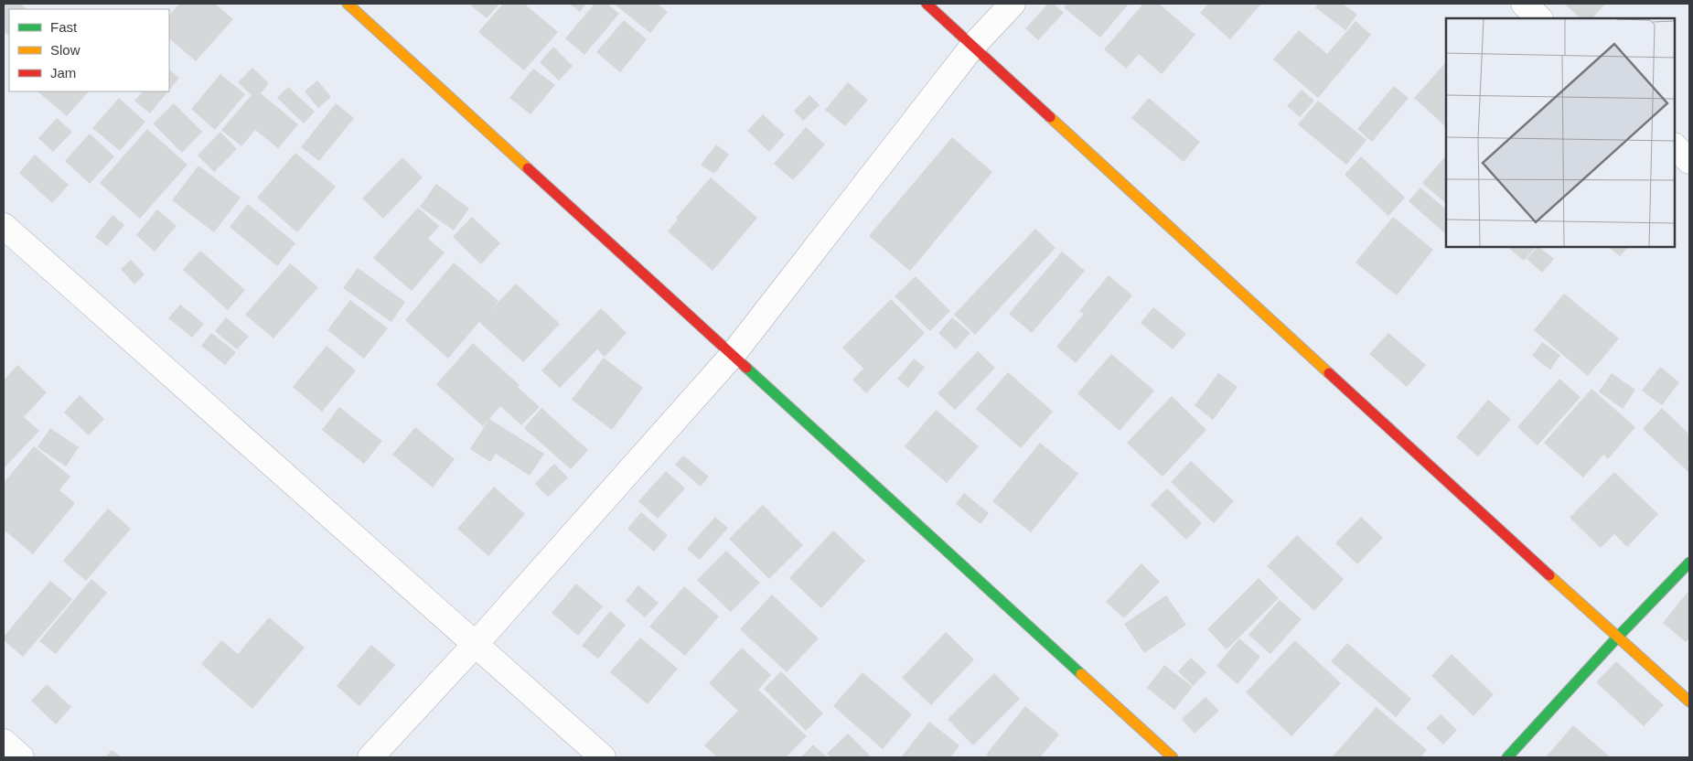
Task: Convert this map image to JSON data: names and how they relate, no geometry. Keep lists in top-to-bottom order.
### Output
{
  "legend": ["Fast", "Slow", "Jam"]
}
